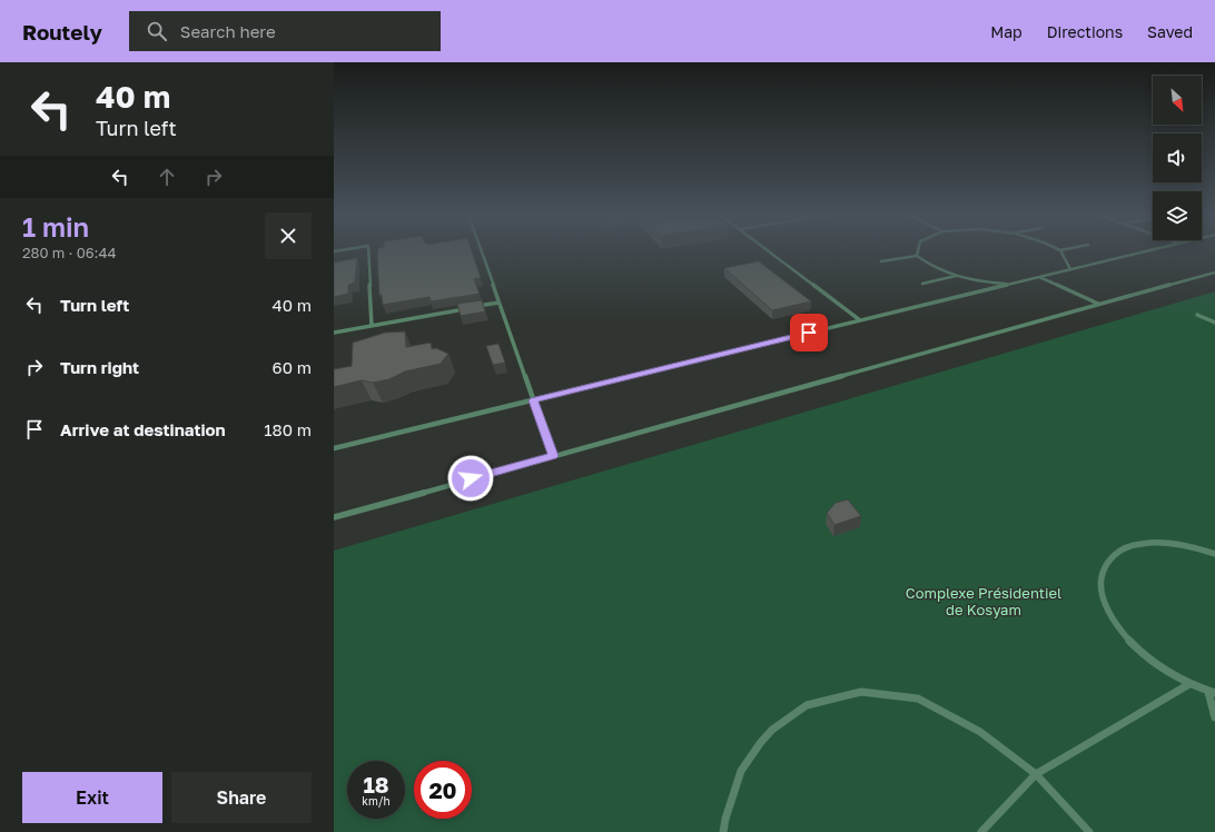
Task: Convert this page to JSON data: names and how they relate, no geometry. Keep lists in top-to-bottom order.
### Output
{
  "parks": ["Complexe Présidentiel de Kosyam"],
  "north": "bottom right",
  "page": {
    "header": "Routely",
    "search": "Search here",
    "nav": ["Map", "Directions", "Saved"],
    "turn": ["40 m", "Turn left"],
    "heading": ["1 min", "280 m · 06:44"],
    "list": [
      {
        "name": "Turn left",
        "value": "40 m"
      },
      {
        "name": "Turn right",
        "value": "60 m"
      },
      {
        "name": "Arrive at destination",
        "value": "180 m"
      }
    ],
    "speed": "18 km/h",
    "limit": "20",
    "buttons": ["Exit", "Share"]
  }
}
